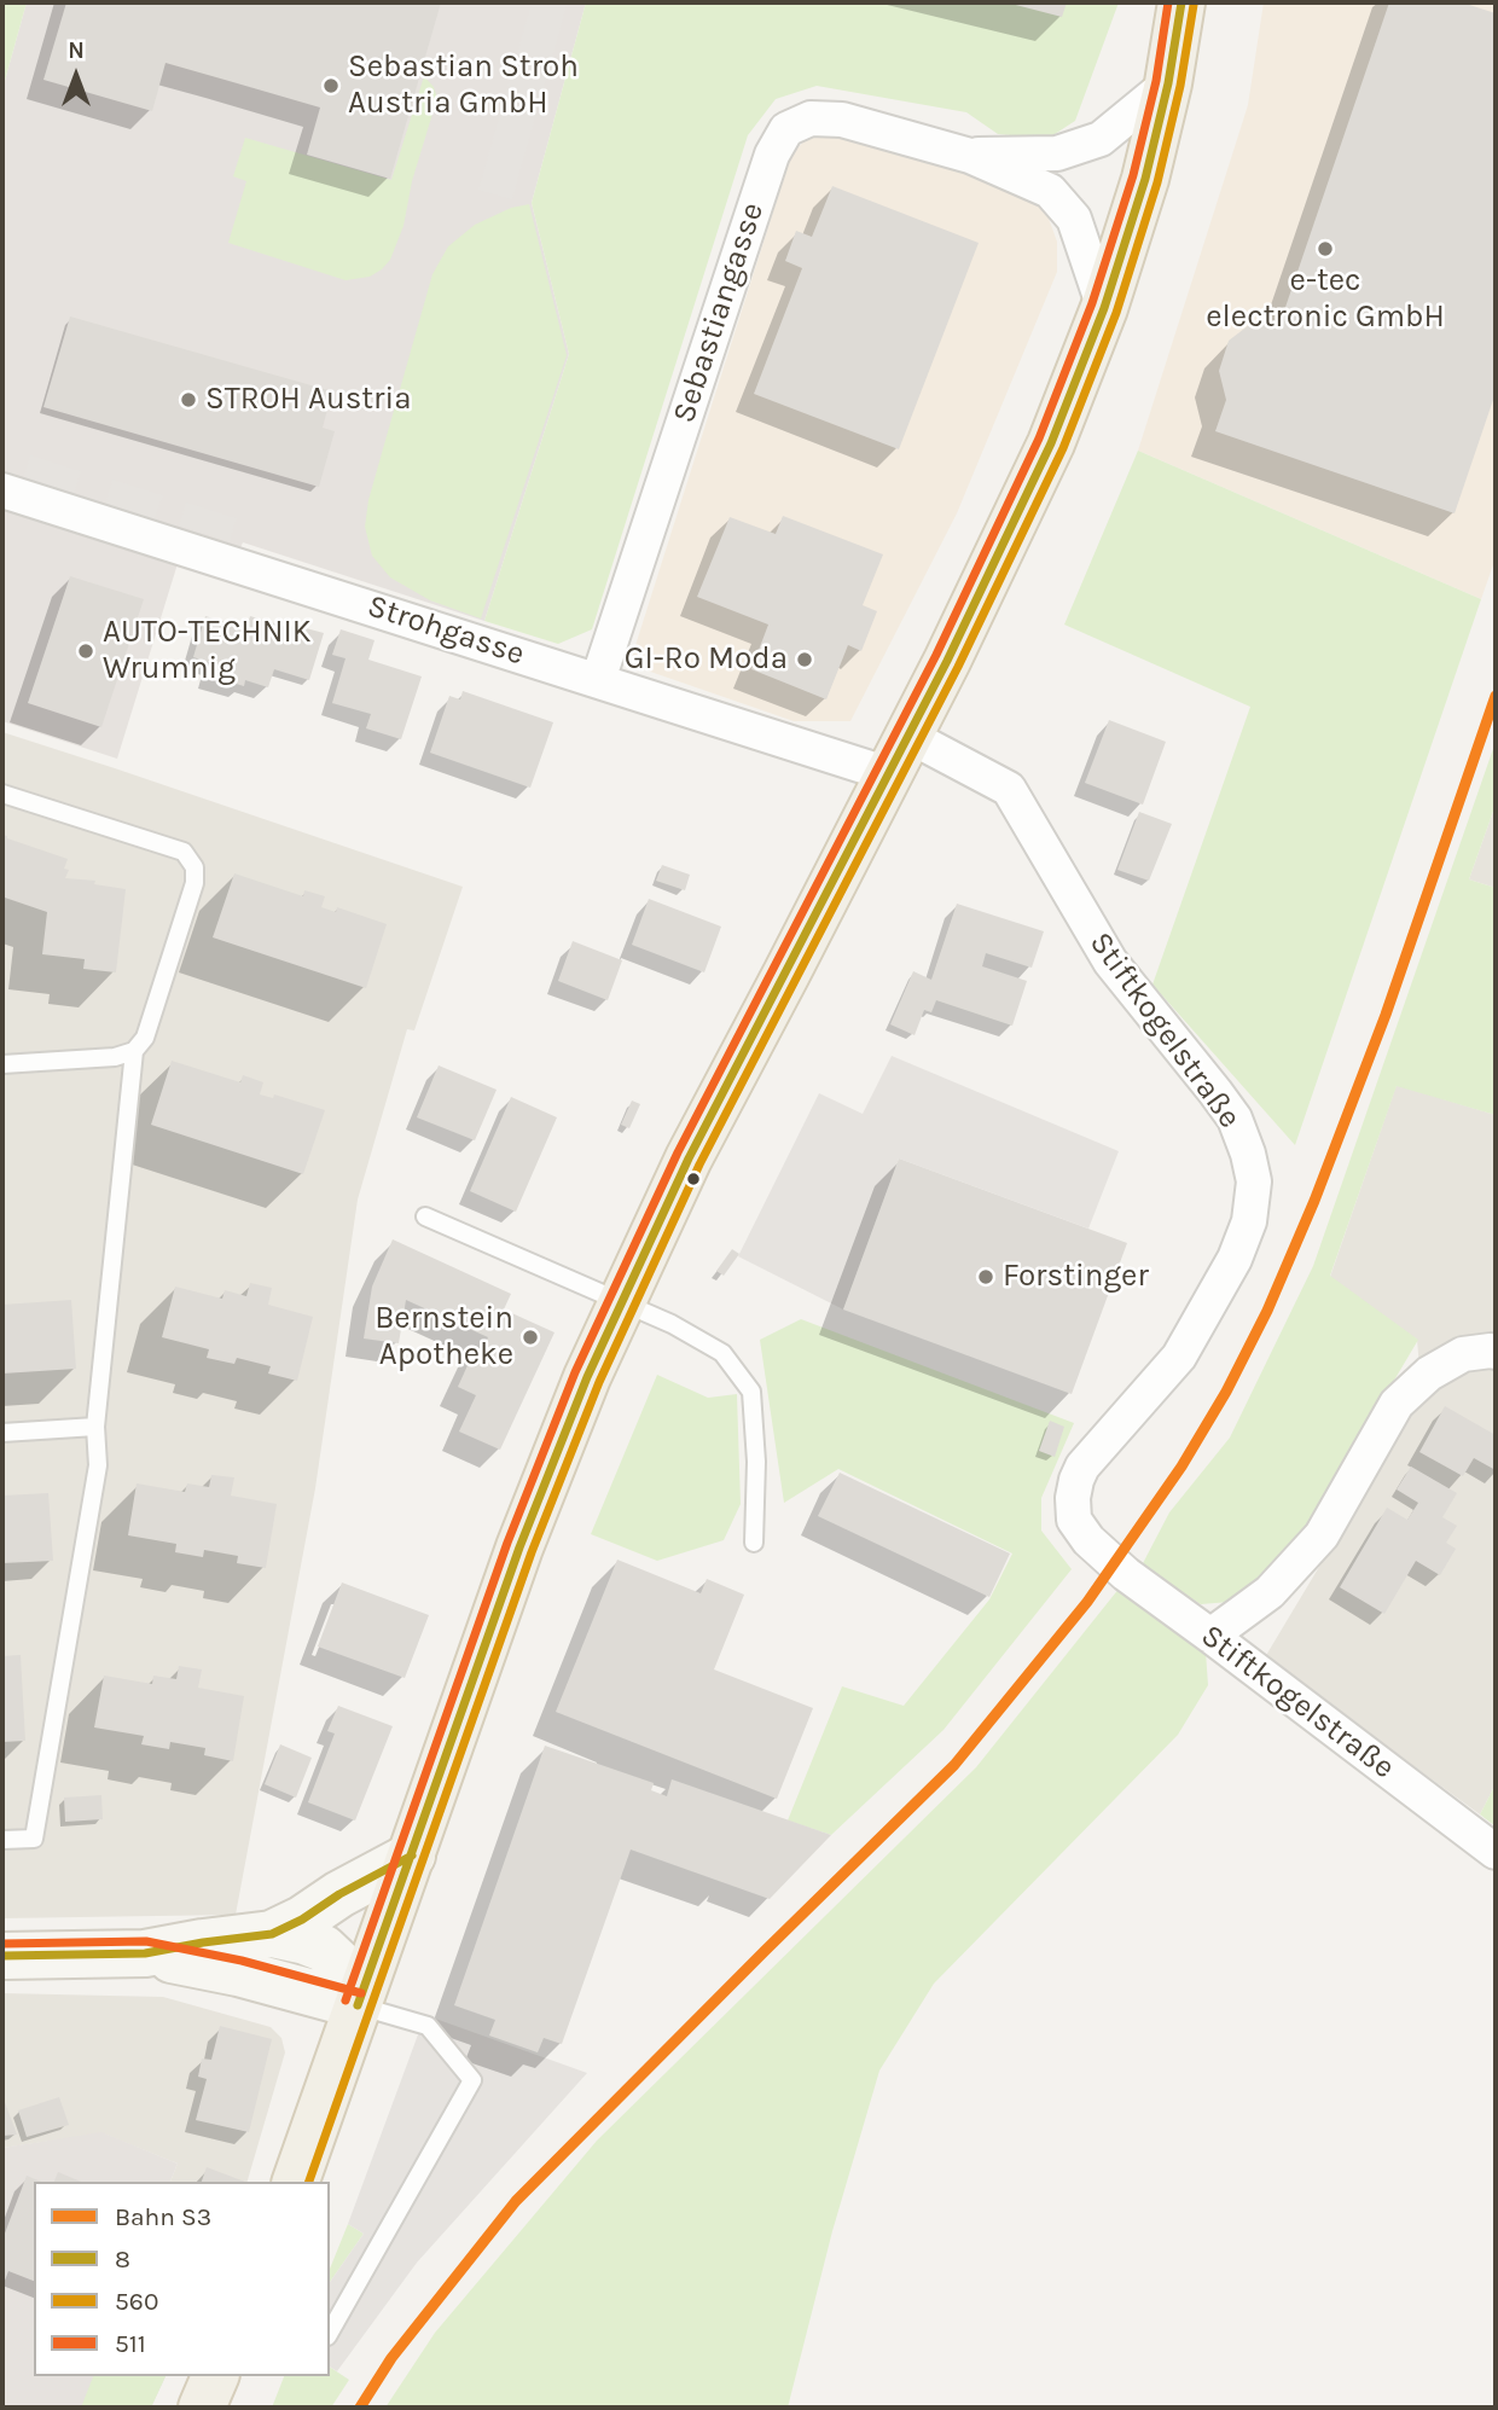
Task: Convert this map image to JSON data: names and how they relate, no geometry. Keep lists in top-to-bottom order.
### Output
{
  "streets": {
    "street": ["Sebastiangasse", "Strohgasse", "Stiftkogelstraße"]
  },
  "crossings": [
    ["Sebastiangasse", "Strohgasse"],
    ["Strohgasse", "Stiftkogelstraße"]
  ],
  "places": [
    "Sebastian Stroh Austria GmbH",
    "e-tec electronic GmbH",
    "STROH Austria",
    "AUTO-TECHNIK Wrumnig",
    "GI-Ro Moda",
    "Forstinger",
    "Bernstein Apotheke"
  ],
  "lines": [
    "transit line 8",
    "transit line 511",
    "transit line 560",
    "rail line S3"
  ],
  "legend": [
    "Bahn S3",
    "8",
    "560",
    "511"
  ],
  "north": "top"
}
